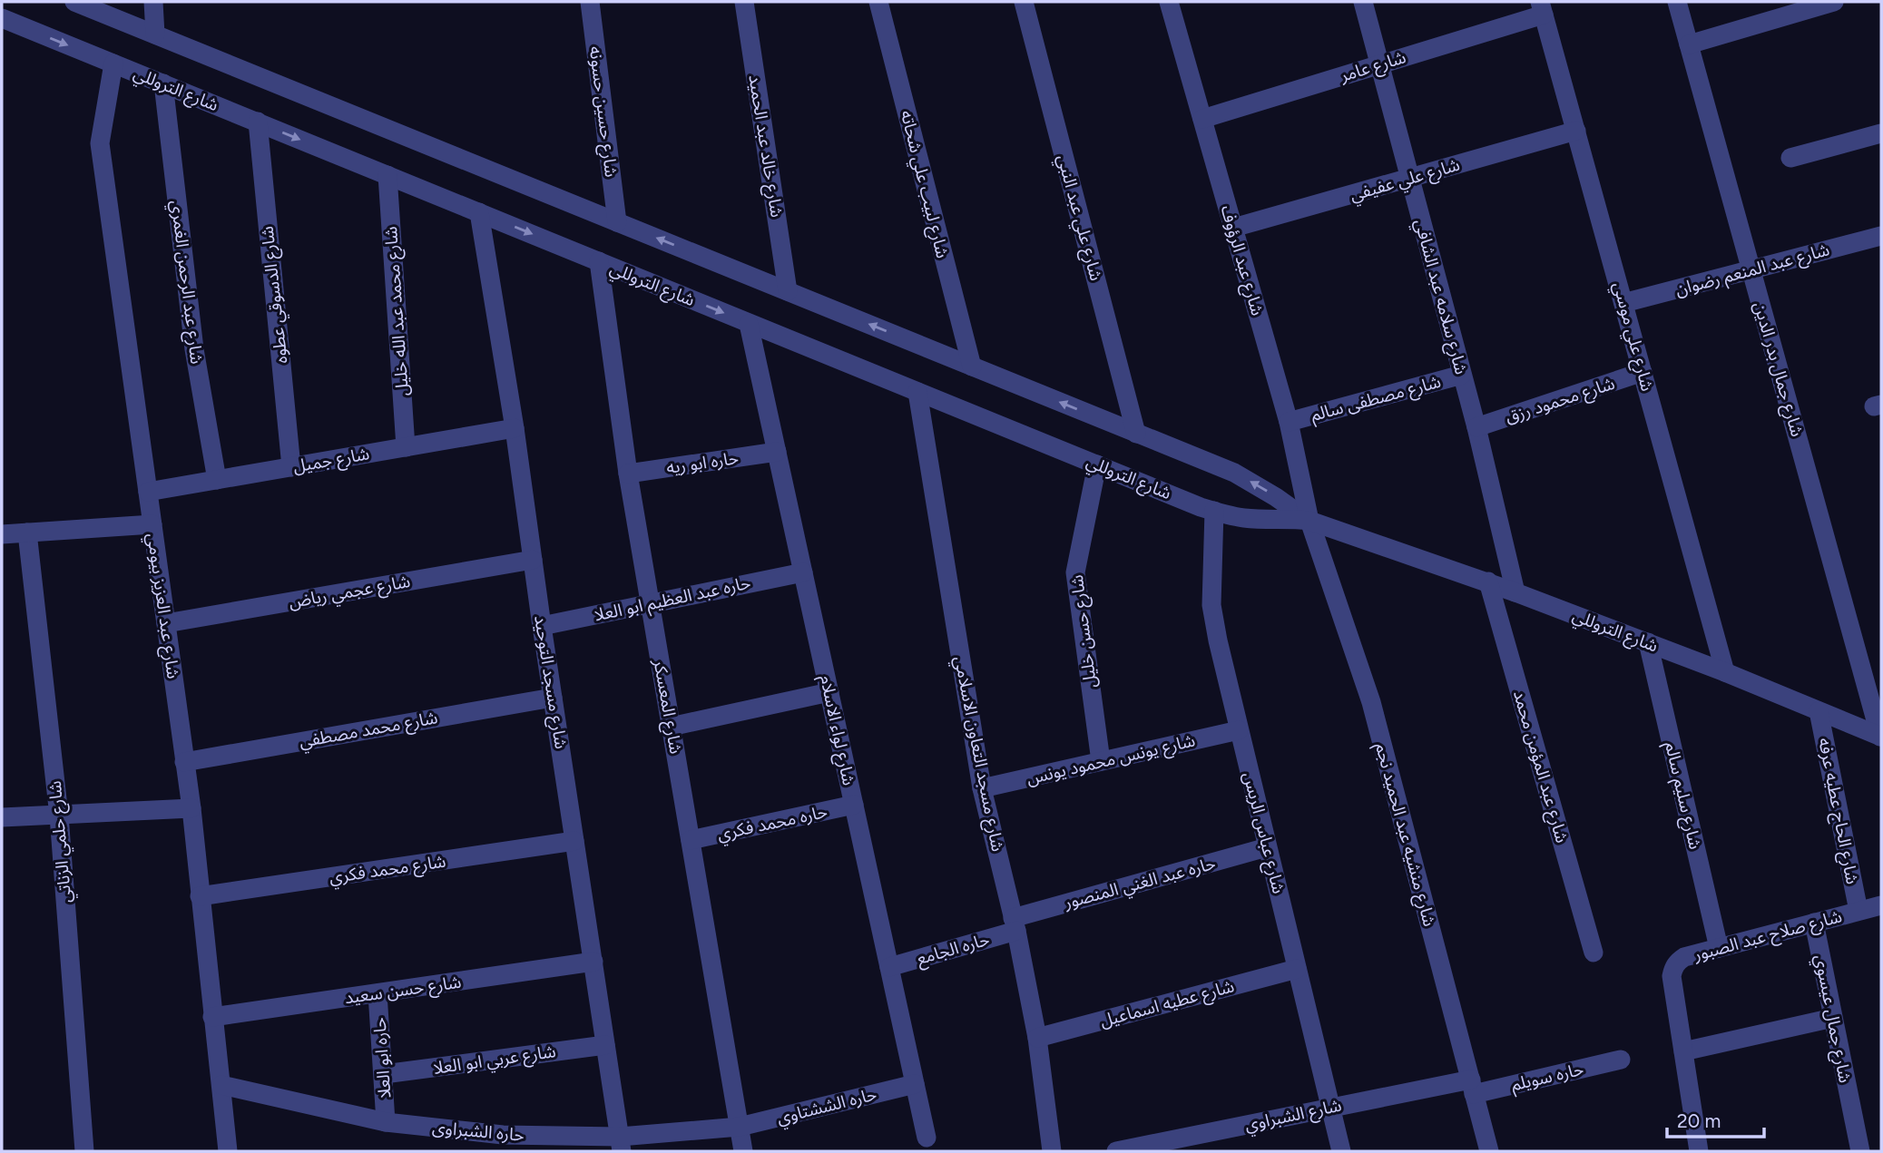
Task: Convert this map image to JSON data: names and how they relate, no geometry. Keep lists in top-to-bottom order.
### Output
{
  "streets": {
    "street": [
      "شارع عامر",
      "شارع التروللي",
      "شارع حسين حسونه",
      "شارع خالد عبد الحميد",
      "شارع علي عفيفي",
      "شارع لبيب علي شحاته",
      "شارع علي عبد النبي",
      "شارع عبد الرؤوف",
      "شارع عبد المنعم رضوان",
      "شارع عبد الرحمن الغمري",
      "شارع الدسوقي عطوه",
      "شارع سلامه عبد الشافي",
      "شارع محمد عبد الله خليل",
      "شارع علي موسي",
      "شارع جمال بدر الدين",
      "شارع مصطفى سالم",
      "شارع محمود رزق",
      "شارع جميل",
      "حاره ابو ريه",
      "شارع عجمي رياض",
      "حاره عبد العظيم ابو العلا",
      "شارع عبد العزيز بيومي",
      "شارع حسن خليل",
      "شارع مسجد التوحيد",
      "شارع المعسكر",
      "شارع محمد مصطفي",
      "شارع لواء الاسلام",
      "شارع مسجد التعاون الاسلامي",
      "شارع يونس محمود يونس",
      "شارع عبد المؤمن محمد",
      "شارع سليم سالم",
      "شارع الحاج عطيه عرفه",
      "حاره محمد فكري",
      "شارع عباس الريس",
      "شارع منشيه عبد الحميد نجم",
      "شارع حلمي الزناتي",
      "شارع محمد فكري",
      "حاره عبد الغني المنصور",
      "شارع صلاح عبد الصبور",
      "حاره الجامع",
      "شارع حسن سعيد",
      "شارع عطيه اسماعيل",
      "شارع جمال عيسوي",
      "حاره ابو العلا",
      "شارع عربي ابو العلا",
      "حاره سويلم",
      "حاره الششتاوي",
      "شارع الشبراوي",
      "حاره الشبراوى"
    ]
  },
  "crossings": [
    ["شارع عامر", "شارع عبد الرؤوف"],
    ["شارع عامر", "شارع سلامه عبد الشافي"],
    ["شارع عامر", "شارع علي موسي"],
    ["شارع التروللي", "شارع حسين حسونه"],
    ["شارع التروللي", "شارع خالد عبد الحميد"],
    ["شارع التروللي", "شارع لبيب علي شحاته"],
    ["شارع التروللي", "شارع علي عبد النبي"],
    ["شارع التروللي", "شارع عبد الرؤوف"],
    ["شارع التروللي", "شارع عبد الرحمن الغمري"],
    ["شارع التروللي", "شارع الدسوقي عطوه"],
    ["شارع التروللي", "شارع سلامه عبد الشافي"],
    ["شارع التروللي", "شارع محمد عبد الله خليل"],
    ["شارع التروللي", "شارع علي موسي"],
    ["شارع التروللي", "شارع جمال بدر الدين"],
    ["شارع التروللي", "شارع عبد العزيز بيومي"],
    ["شارع التروللي", "شارع حسن خليل"],
    ["شارع التروللي", "شارع مسجد التوحيد"],
    ["شارع التروللي", "شارع المعسكر"],
    ["شارع التروللي", "شارع لواء الاسلام"],
    ["شارع التروللي", "شارع مسجد التعاون الاسلامي"],
    ["شارع التروللي", "شارع عبد المؤمن محمد"],
    ["شارع التروللي", "شارع سليم سالم"],
    ["شارع التروللي", "شارع الحاج عطيه عرفه"],
    ["شارع التروللي", "شارع عباس الريس"],
    ["شارع التروللي", "شارع منشيه عبد الحميد نجم"],
    ["شارع علي عفيفي", "شارع عبد الرؤوف"],
    ["شارع علي عفيفي", "شارع سلامه عبد الشافي"],
    ["شارع علي عفيفي", "شارع علي موسي"],
    ["شارع عبد الرؤوف", "شارع مصطفى سالم"],
    ["شارع عبد الرؤوف", "شارع منشيه عبد الحميد نجم"],
    ["شارع عبد المنعم رضوان", "شارع علي موسي"],
    ["شارع عبد المنعم رضوان", "شارع جمال بدر الدين"],
    ["شارع عبد الرحمن الغمري", "شارع جميل"],
    ["شارع الدسوقي عطوه", "شارع جميل"],
    ["شارع سلامه عبد الشافي", "شارع مصطفى سالم"],
    ["شارع سلامه عبد الشافي", "شارع محمود رزق"],
    ["شارع محمد عبد الله خليل", "شارع جميل"],
    ["شارع علي موسي", "شارع محمود رزق"],
    ["شارع جميل", "شارع عبد العزيز بيومي"],
    ["شارع جميل", "شارع مسجد التوحيد"],
    ["حاره ابو ريه", "شارع المعسكر"],
    ["حاره ابو ريه", "شارع لواء الاسلام"],
    ["شارع عجمي رياض", "شارع عبد العزيز بيومي"],
    ["شارع عجمي رياض", "شارع مسجد التوحيد"],
    ["حاره عبد العظيم ابو العلا", "شارع مسجد التوحيد"],
    ["حاره عبد العظيم ابو العلا", "شارع المعسكر"],
    ["حاره عبد العظيم ابو العلا", "شارع لواء الاسلام"],
    ["شارع عبد العزيز بيومي", "شارع محمد مصطفي"],
    ["شارع عبد العزيز بيومي", "شارع محمد فكري"],
    ["شارع عبد العزيز بيومي", "شارع حسن سعيد"],
    ["شارع عبد العزيز بيومي", "حاره الشبراوى"],
    ["شارع حسن خليل", "شارع يونس محمود يونس"],
    ["شارع مسجد التوحيد", "شارع محمد مصطفي"],
    ["شارع مسجد التوحيد", "شارع محمد فكري"],
    ["شارع مسجد التوحيد", "شارع حسن سعيد"],
    ["شارع مسجد التوحيد", "شارع عربي ابو العلا"],
    ["شارع مسجد التوحيد", "حاره الشبراوى"],
    ["شارع المعسكر", "حاره محمد فكري"],
    ["شارع المعسكر", "حاره الششتاوي"],
    ["شارع المعسكر", "حاره الشبراوى"],
    ["شارع لواء الاسلام", "حاره محمد فكري"],
    ["شارع لواء الاسلام", "حاره الجامع"],
    ["شارع لواء الاسلام", "حاره الششتاوي"],
    ["شارع مسجد التعاون الاسلامي", "شارع يونس محمود يونس"],
    ["شارع مسجد التعاون الاسلامي", "حاره عبد الغني المنصور"],
    ["شارع مسجد التعاون الاسلامي", "حاره الجامع"],
    ["شارع مسجد التعاون الاسلامي", "شارع عطيه اسماعيل"],
    ["شارع يونس محمود يونس", "شارع عباس الريس"],
    ["شارع سليم سالم", "شارع صلاح عبد الصبور"],
    ["شارع الحاج عطيه عرفه", "شارع صلاح عبد الصبور"],
    ["شارع عباس الريس", "حاره عبد الغني المنصور"],
    ["شارع عباس الريس", "شارع عطيه اسماعيل"],
    ["شارع عباس الريس", "شارع الشبراوي"],
    ["شارع منشيه عبد الحميد نجم", "حاره سويلم"],
    ["شارع منشيه عبد الحميد نجم", "شارع الشبراوي"],
    ["حاره عبد الغني المنصور", "حاره الجامع"],
    ["شارع صلاح عبد الصبور", "شارع جمال عيسوي"],
    ["شارع حسن سعيد", "حاره ابو العلا"],
    ["حاره ابو العلا", "شارع عربي ابو العلا"],
    ["حاره ابو العلا", "حاره الشبراوى"],
    ["حاره سويلم", "شارع الشبراوي"],
    ["حاره الششتاوي", "حاره الشبراوى"]
  ],
  "scale_bar": "20 m"
}
